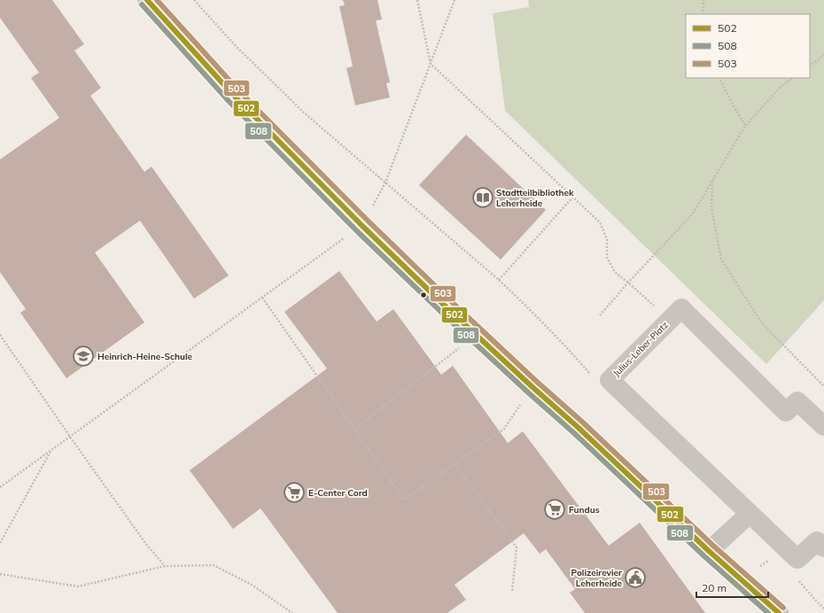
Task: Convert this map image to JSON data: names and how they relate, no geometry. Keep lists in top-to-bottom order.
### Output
{
  "streets": {
    "street": ["Julius-Leber-Platz"]
  },
  "places": {
    "library": ["Stadtteilbibliothek Leherheide"],
    "school or university": ["Heinrich-Heine-Schule"],
    "supermarket": ["E-Center Cord", "Fundus"],
    "public building": ["Polizeirevier Leherheide"]
  },
  "lines": ["transit line 502", "transit line 503", "transit line 508"],
  "legend": ["502", "508", "503"],
  "scale_bar": "20 m"
}
